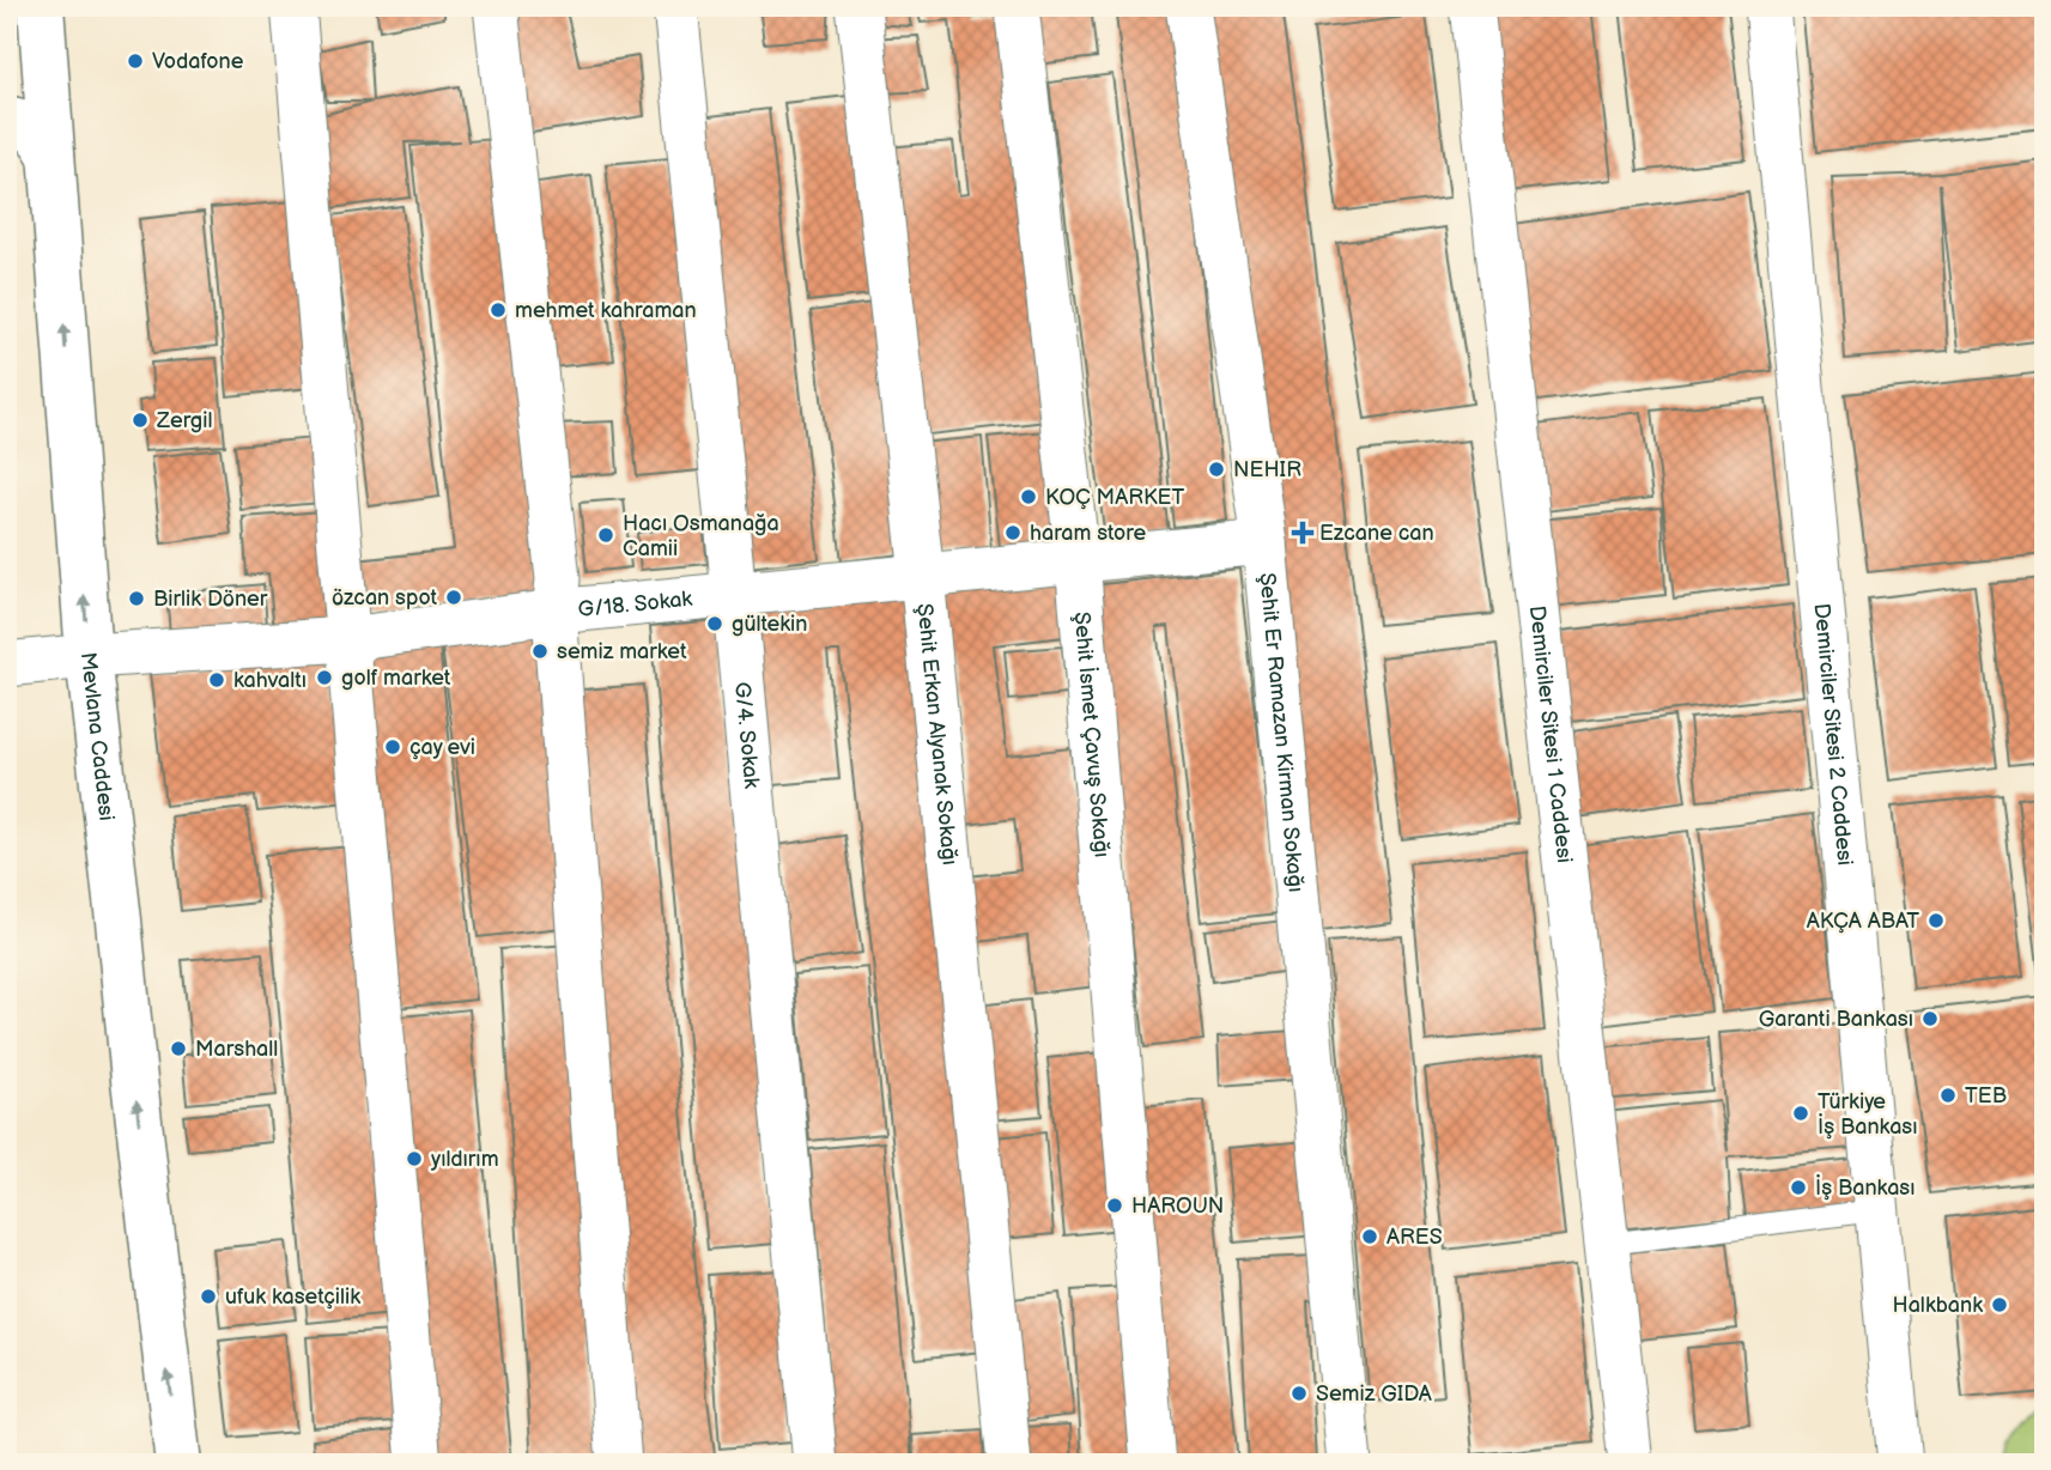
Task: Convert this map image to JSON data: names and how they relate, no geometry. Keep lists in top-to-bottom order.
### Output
{
  "streets": {
    "street": [
      "G/18. Sokak",
      "Şehit İsmet Çavuş Sokağı",
      "Şehit Er Ramazan Kirman Sokağı",
      "G/4. Sokak",
      "Şehit Erkan Alyanak Sokağı",
      "Demirciler Sitesi 1 Caddesi",
      "Demirciler Sitesi 2 Caddesi",
      "Mevlana Caddesi"
    ]
  },
  "crossings": [
    ["G/18. Sokak", "Şehit İsmet Çavuş Sokağı"],
    ["G/18. Sokak", "Şehit Er Ramazan Kirman Sokağı"],
    ["G/18. Sokak", "G/4. Sokak"],
    ["G/18. Sokak", "Şehit Erkan Alyanak Sokağı"],
    ["G/18. Sokak", "Mevlana Caddesi"]
  ],
  "places": {
    "other": [
      "Vodafone",
      "mehmet kahraman",
      "Zergil",
      "NEHIR",
      "KOÇ MARKET",
      "haram store",
      "Hacı Osmanağa Camii",
      "özcan spot",
      "Birlik Döner",
      "gültekin",
      "semiz market",
      "golf market",
      "kahvaltı",
      "çay evi",
      "AKÇA ABAT",
      "Garanti Bankası",
      "Marshall",
      "TEB",
      "Türkiye İş Bankası",
      "yıldırım",
      "İş Bankası",
      "HAROUN",
      "ARES",
      "ufuk kasetçilik",
      "Halkbank",
      "Semiz GIDA"
    ],
    "health": ["Ezcane can"]
  }
}
